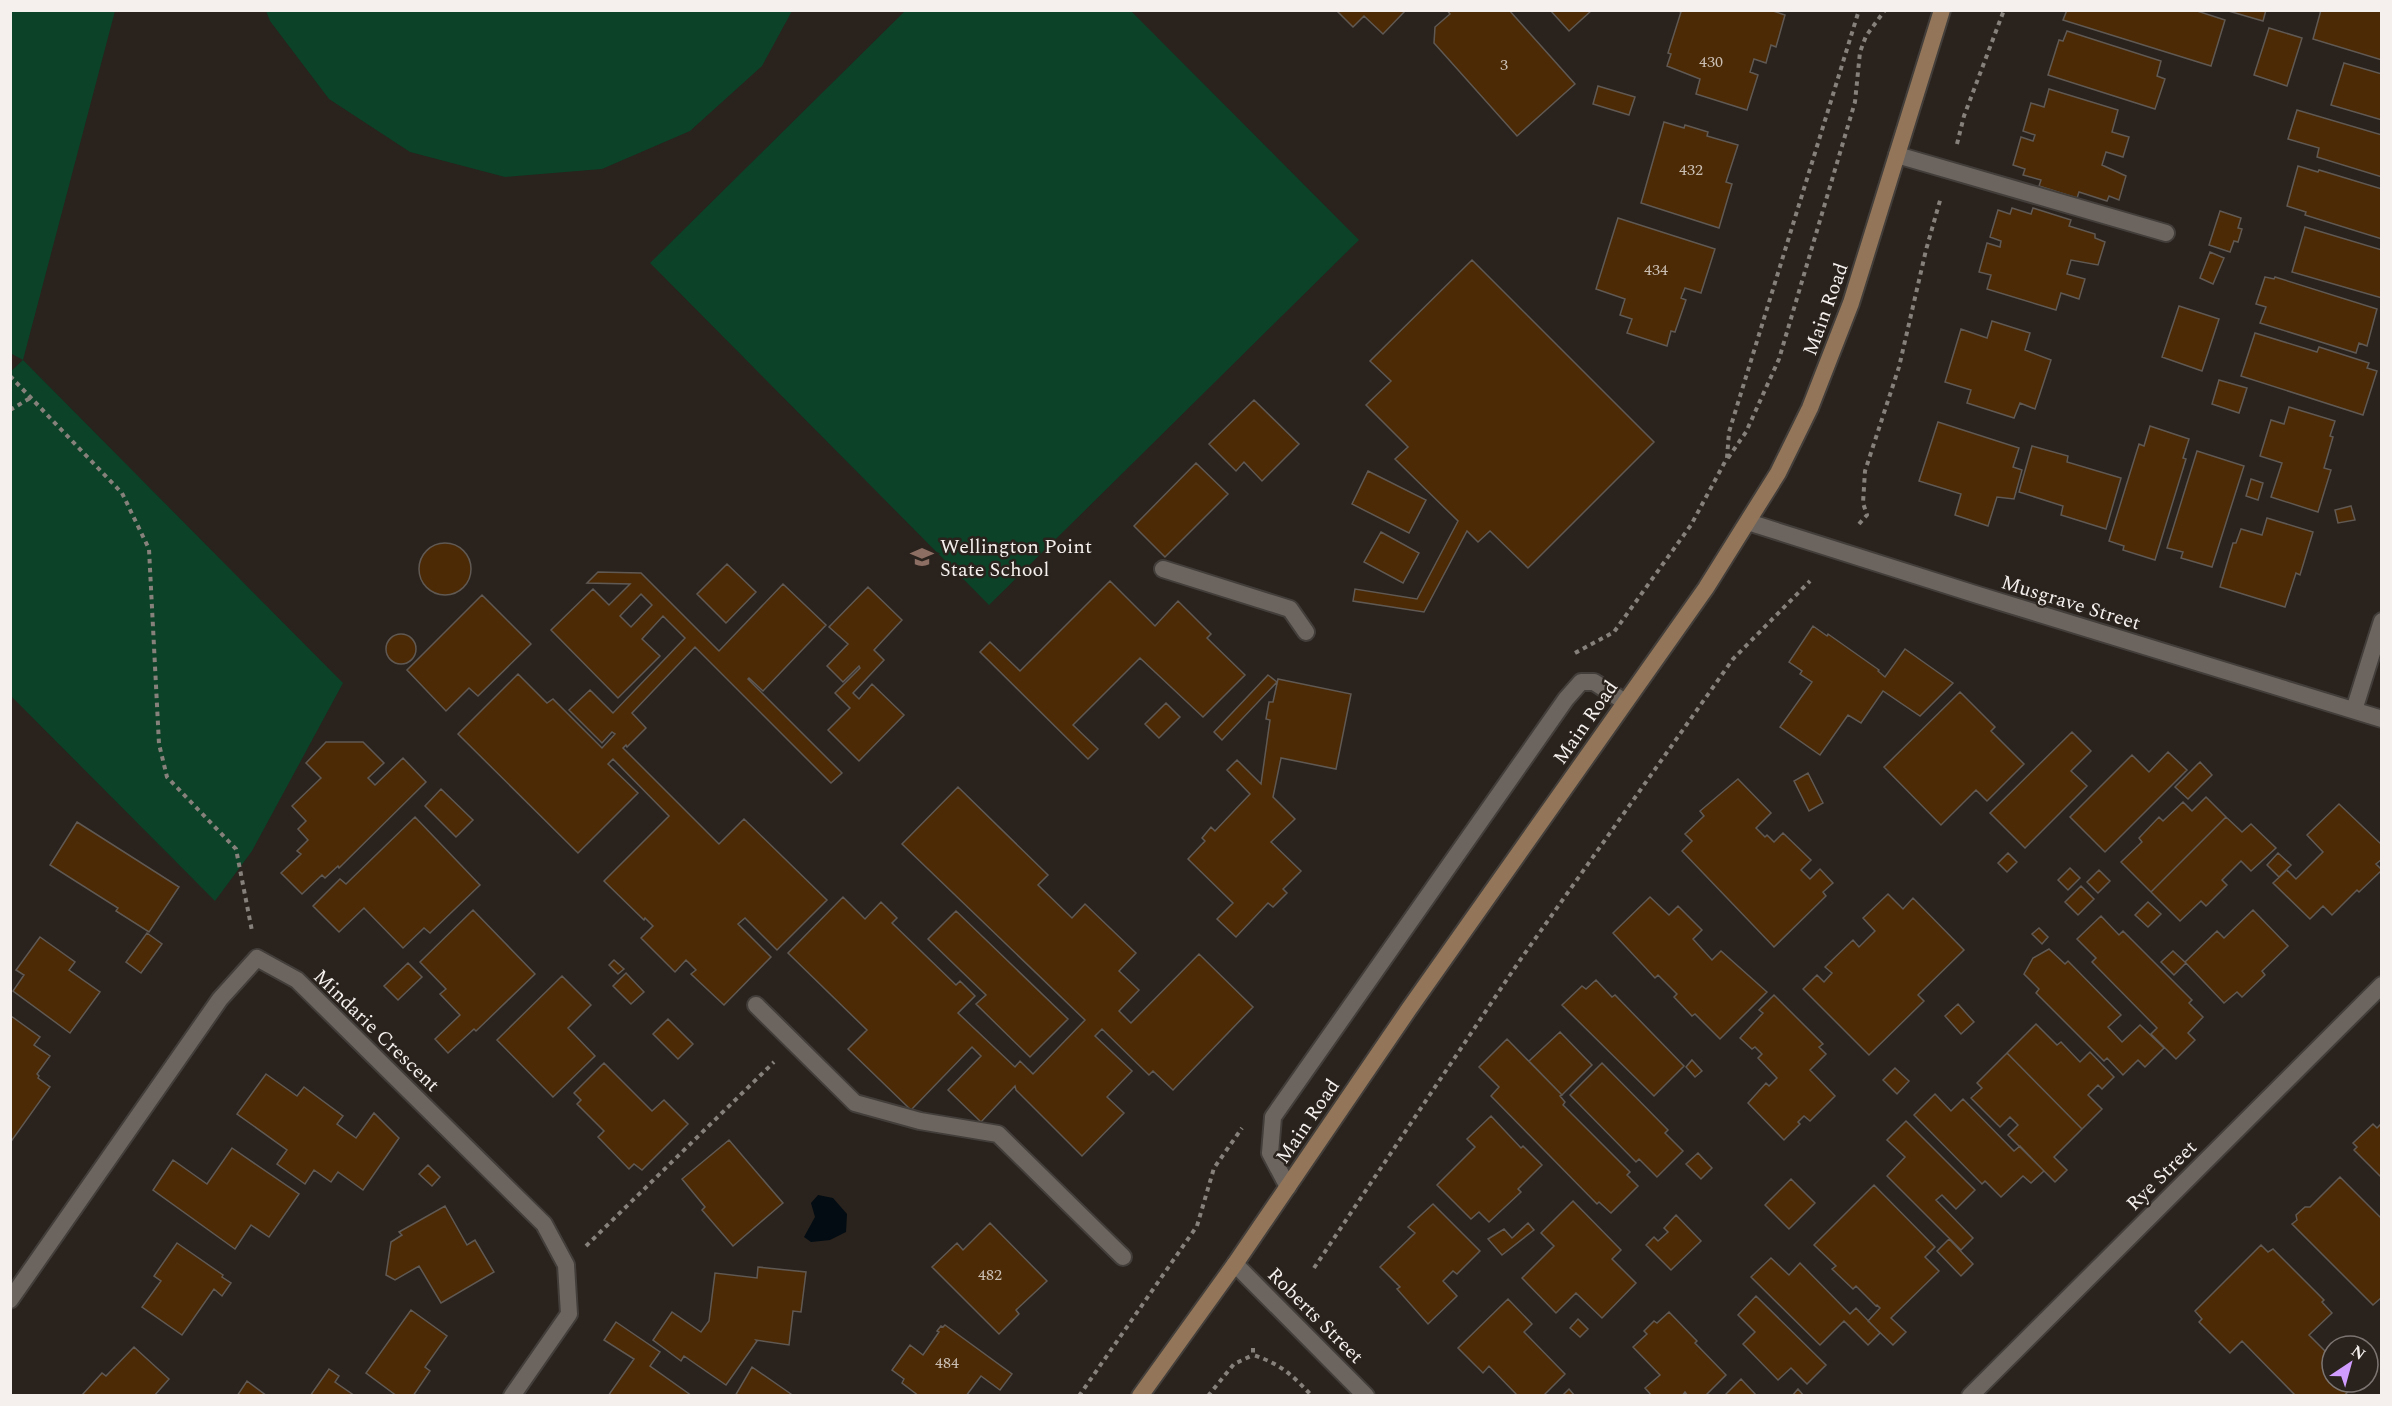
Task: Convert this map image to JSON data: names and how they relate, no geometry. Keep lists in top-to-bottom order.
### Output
{
  "streets": {
    "main road": ["Main Road"],
    "street": [
      "Musgrave Street",
      "Mindarie Crescent",
      "Rye Street",
      "Roberts Street"
    ]
  },
  "crossings": [
    ["Main Road", "Musgrave Street"],
    ["Main Road", "Roberts Street"]
  ],
  "places": {
    "school or university": ["Wellington Point State School"]
  },
  "house_numbers": [
    "430",
    "3",
    "432",
    "434",
    "482",
    "484"
  ],
  "north": "top right"
}
